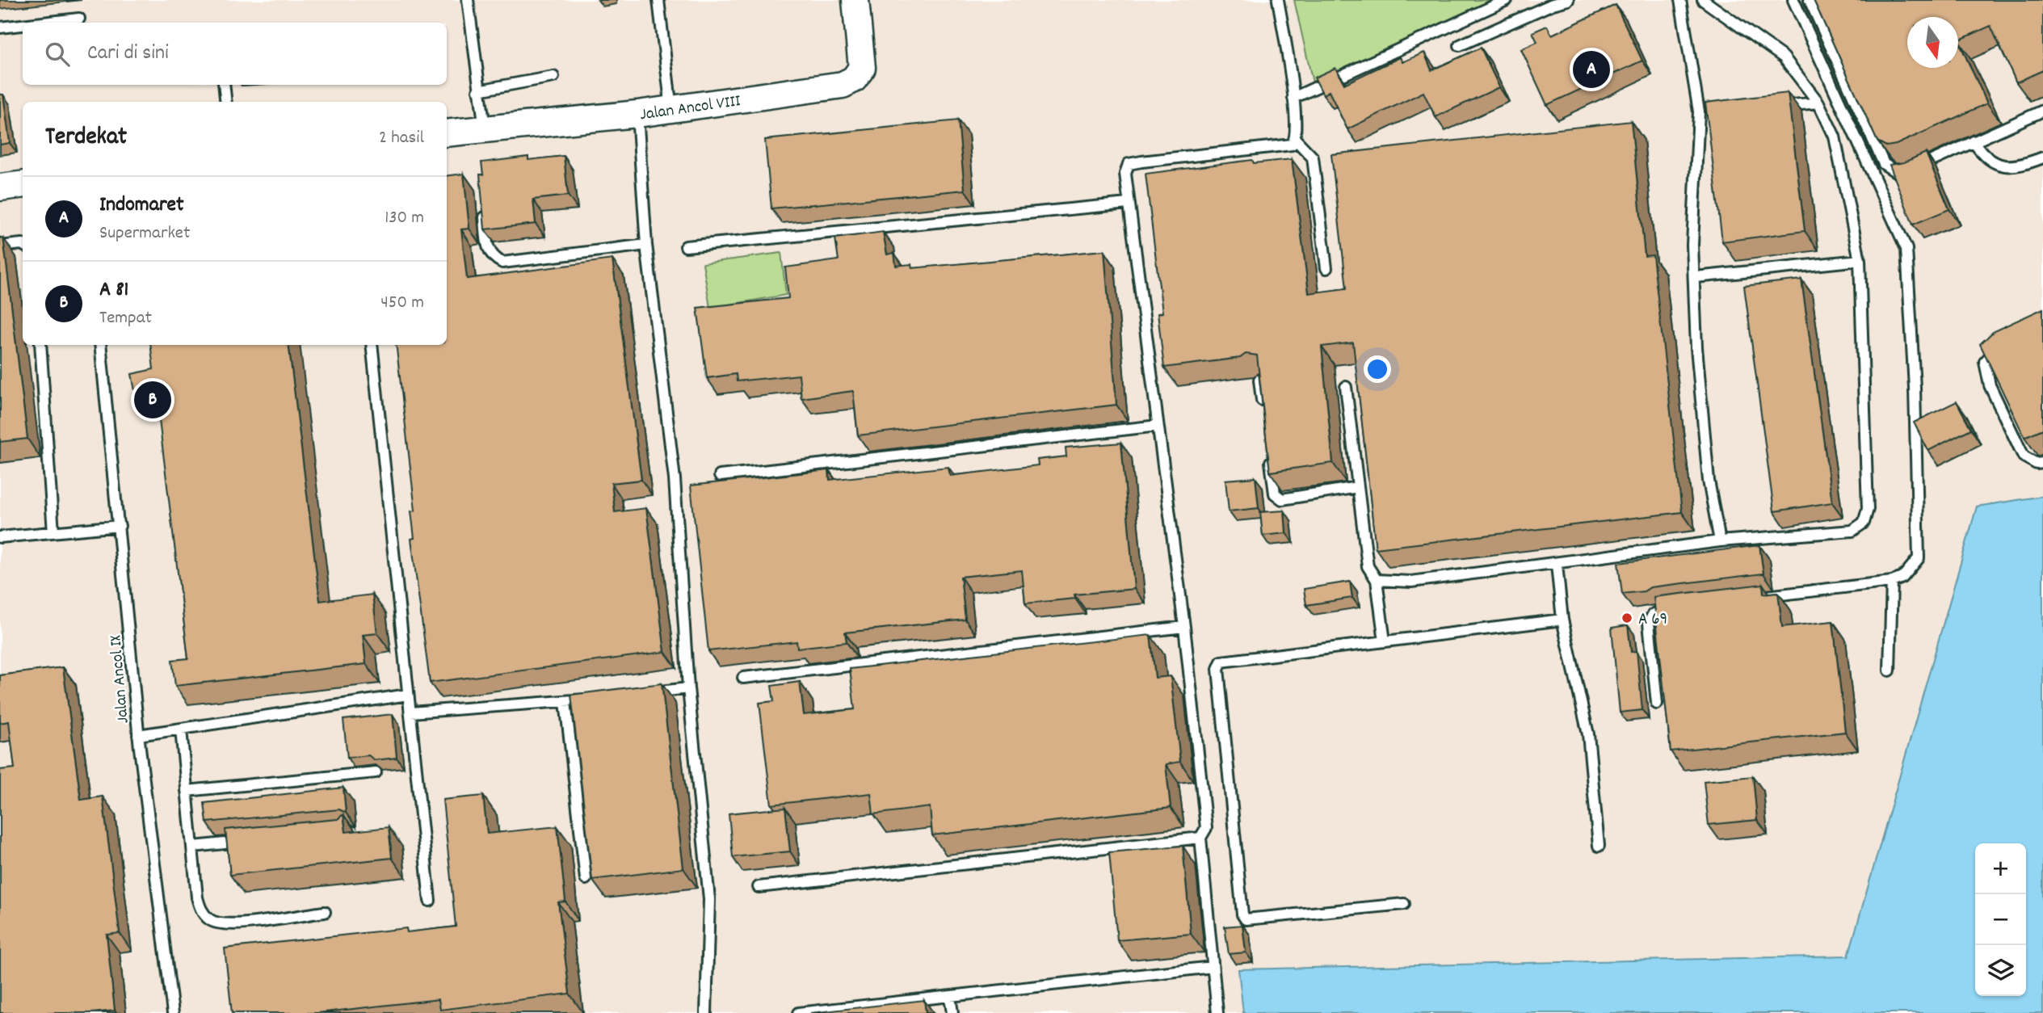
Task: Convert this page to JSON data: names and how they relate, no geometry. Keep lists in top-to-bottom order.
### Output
{
  "streets": {
    "street": ["Jalan Ancol VIII"],
    "lane": ["Jalan Ancol IX"]
  },
  "places": ["A 69"],
  "north": "bottom",
  "page": {
    "search": "Cari di sini",
    "pins": ["A", "B"],
    "heading": ["Terdekat", "2 hasil"],
    "list": [
      {
        "mark": "A",
        "name": "Indomaret",
        "note": "Supermarket",
        "value": "130 m"
      },
      {
        "mark": "B",
        "name": "A 81",
        "note": "Tempat",
        "value": "450 m"
      }
    ],
    "map_buttons": ["+", "−"]
  }
}
